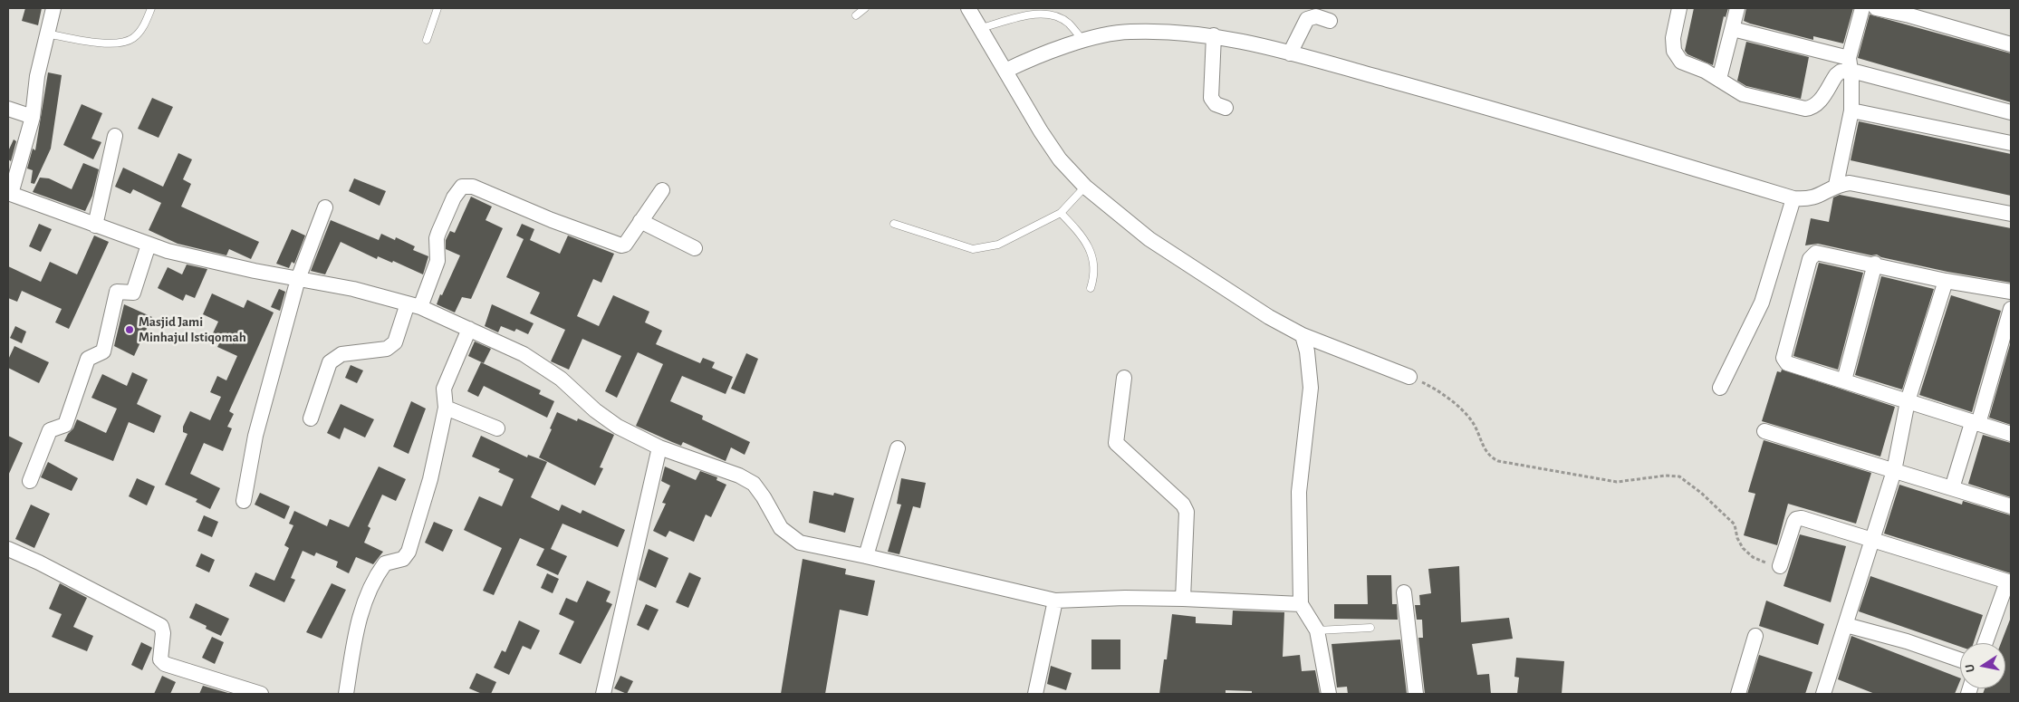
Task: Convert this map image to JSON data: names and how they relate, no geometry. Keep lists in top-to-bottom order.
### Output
{
  "places": ["Masjid Jami Minhajul Istiqomah"],
  "north": "left"
}
